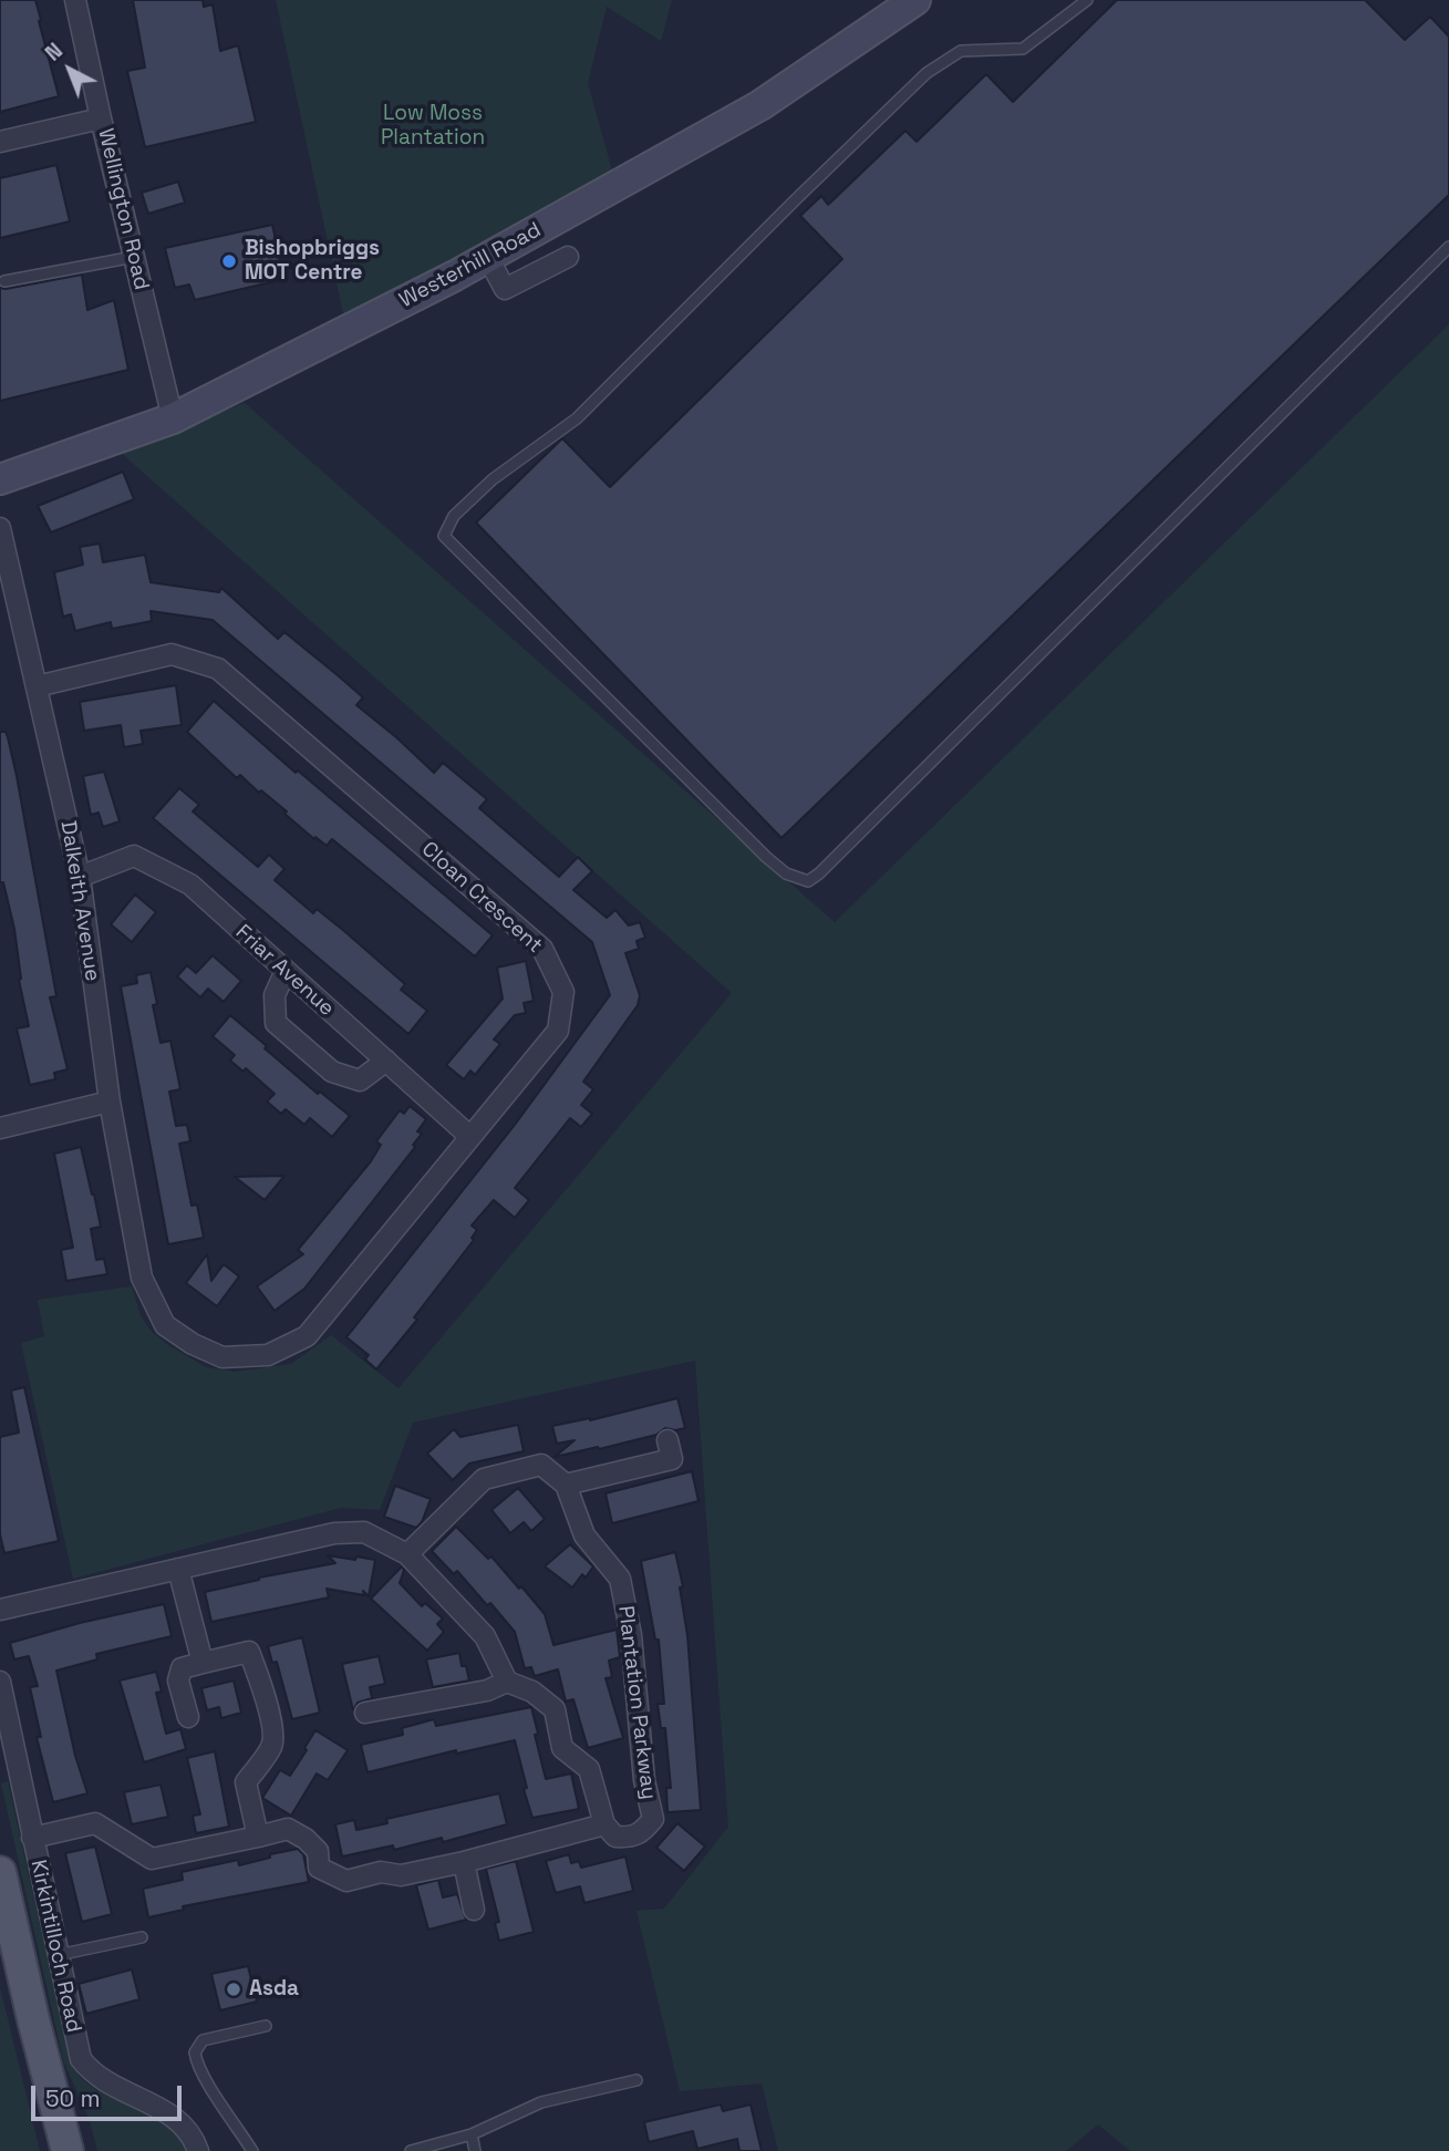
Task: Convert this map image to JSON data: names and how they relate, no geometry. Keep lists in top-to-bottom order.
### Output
{
  "streets": {
    "main road": ["Kirkintilloch Road"],
    "street": [
      "Wellington Road",
      "Westerhill Road",
      "Cloan Crescent",
      "Dalkeith Avenue",
      "Friar Avenue",
      "Plantation Parkway"
    ]
  },
  "crossings": [
    ["Wellington Road", "Westerhill Road"],
    ["Cloan Crescent", "Dalkeith Avenue"],
    ["Cloan Crescent", "Friar Avenue"],
    ["Dalkeith Avenue", "Friar Avenue"]
  ],
  "parks": ["Low Moss Plantation"],
  "places": ["Bishopbriggs MOT Centre", "Asda"],
  "scale_bar": "50 m",
  "north": "top left"
}
